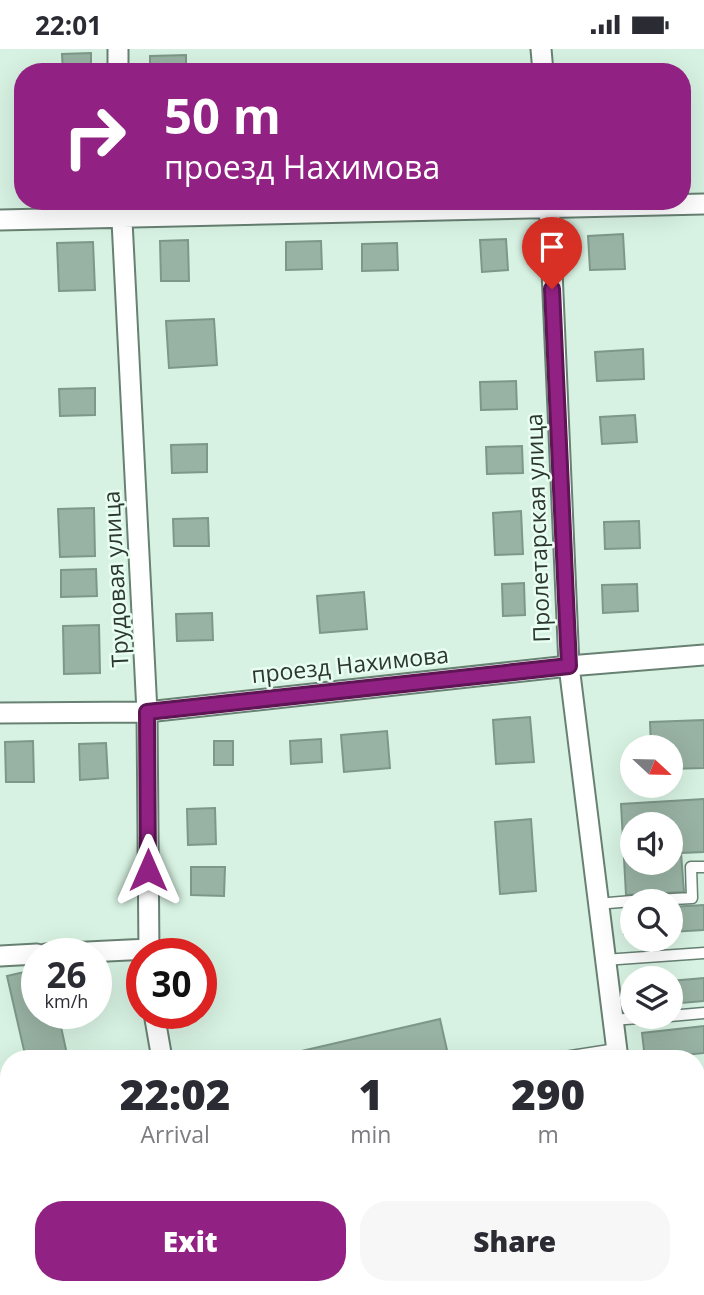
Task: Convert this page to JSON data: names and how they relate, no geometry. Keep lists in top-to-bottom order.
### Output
{
  "streets": {
    "street": ["Пролетарская улица", "Трудовая улица", "проезд Нахимова"]
  },
  "crossings": [
    ["Пролетарская улица", "проезд Нахимова"],
    ["Трудовая улица", "проезд Нахимова"]
  ],
  "north": "right",
  "page": {
    "status": "22:01",
    "turn": ["50 m", "проезд Нахимова"],
    "speed": "26 km/h",
    "limit": "30",
    "eta": [
      "22:02",
      "Arrival",
      "1",
      "min",
      "290",
      "m"
    ],
    "buttons": ["Exit", "Share"]
  }
}
